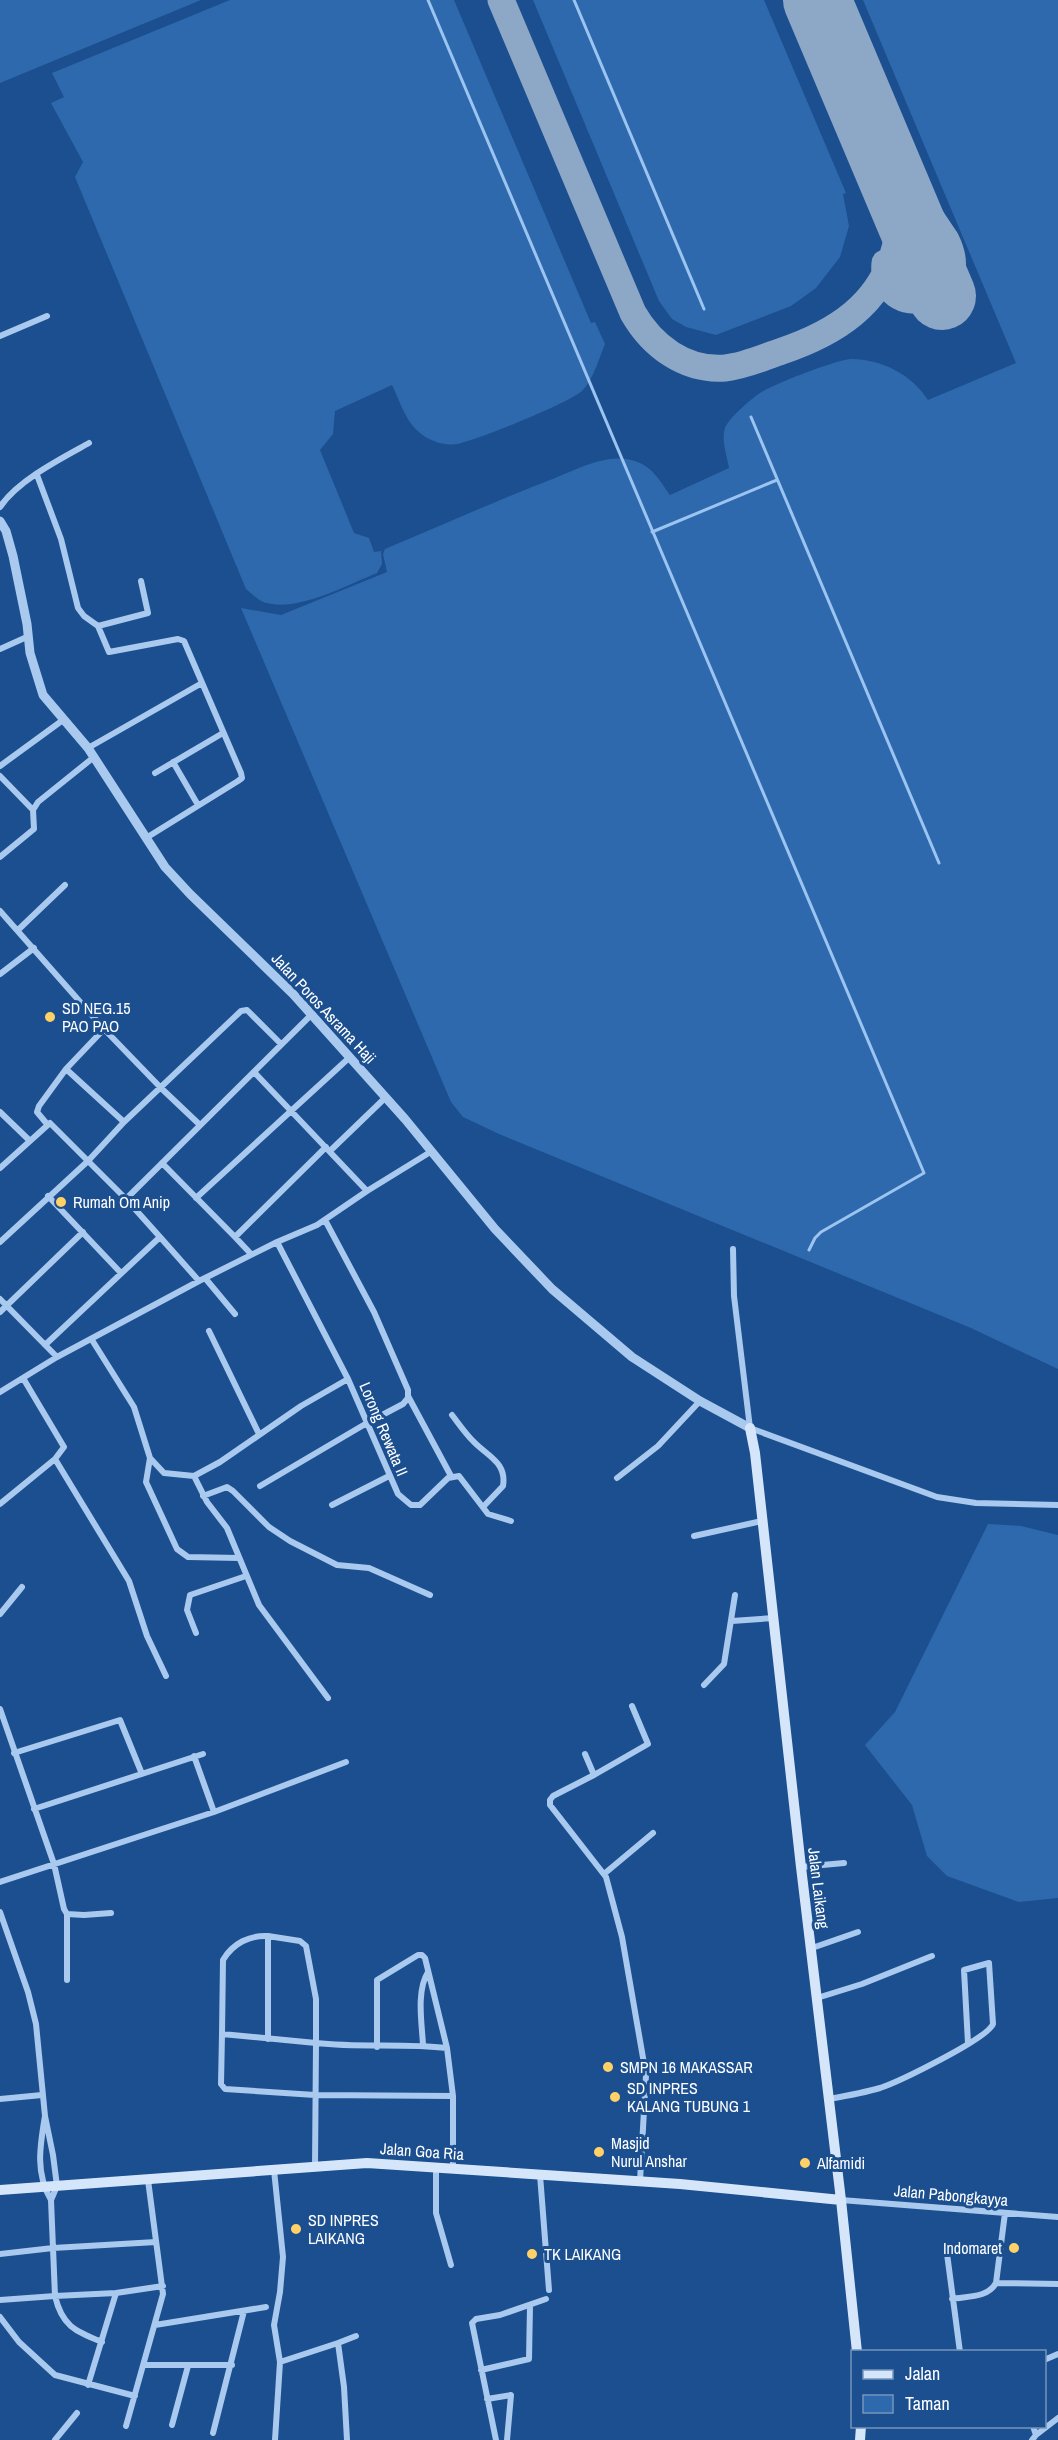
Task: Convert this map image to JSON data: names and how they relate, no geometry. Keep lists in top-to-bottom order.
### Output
{
  "streets": {
    "main road": ["Jalan Laikang", "Jalan Goa Ria"],
    "street": ["Jalan Poros Asrama Haji", "Lorong Rewata II", "Jalan Pabongkayya"]
  },
  "crossings": [
    ["Jalan Poros Asrama Haji", "Jalan Laikang"],
    ["Jalan Laikang", "Jalan Goa Ria"],
    ["Jalan Laikang", "Jalan Pabongkayya"],
    ["Jalan Goa Ria", "Jalan Pabongkayya"]
  ],
  "places": [
    "SD NEG.15 PAO PAO",
    "Rumah Om Anip",
    "SMPN 16 MAKASSAR",
    "SD INPRES KALANG TUBUNG 1",
    "Masjid Nurul Anshar",
    "Alfamidi",
    "SD INPRES LAIKANG",
    "Indomaret",
    "TK LAIKANG"
  ],
  "legend": ["Jalan", "Taman"]
}
